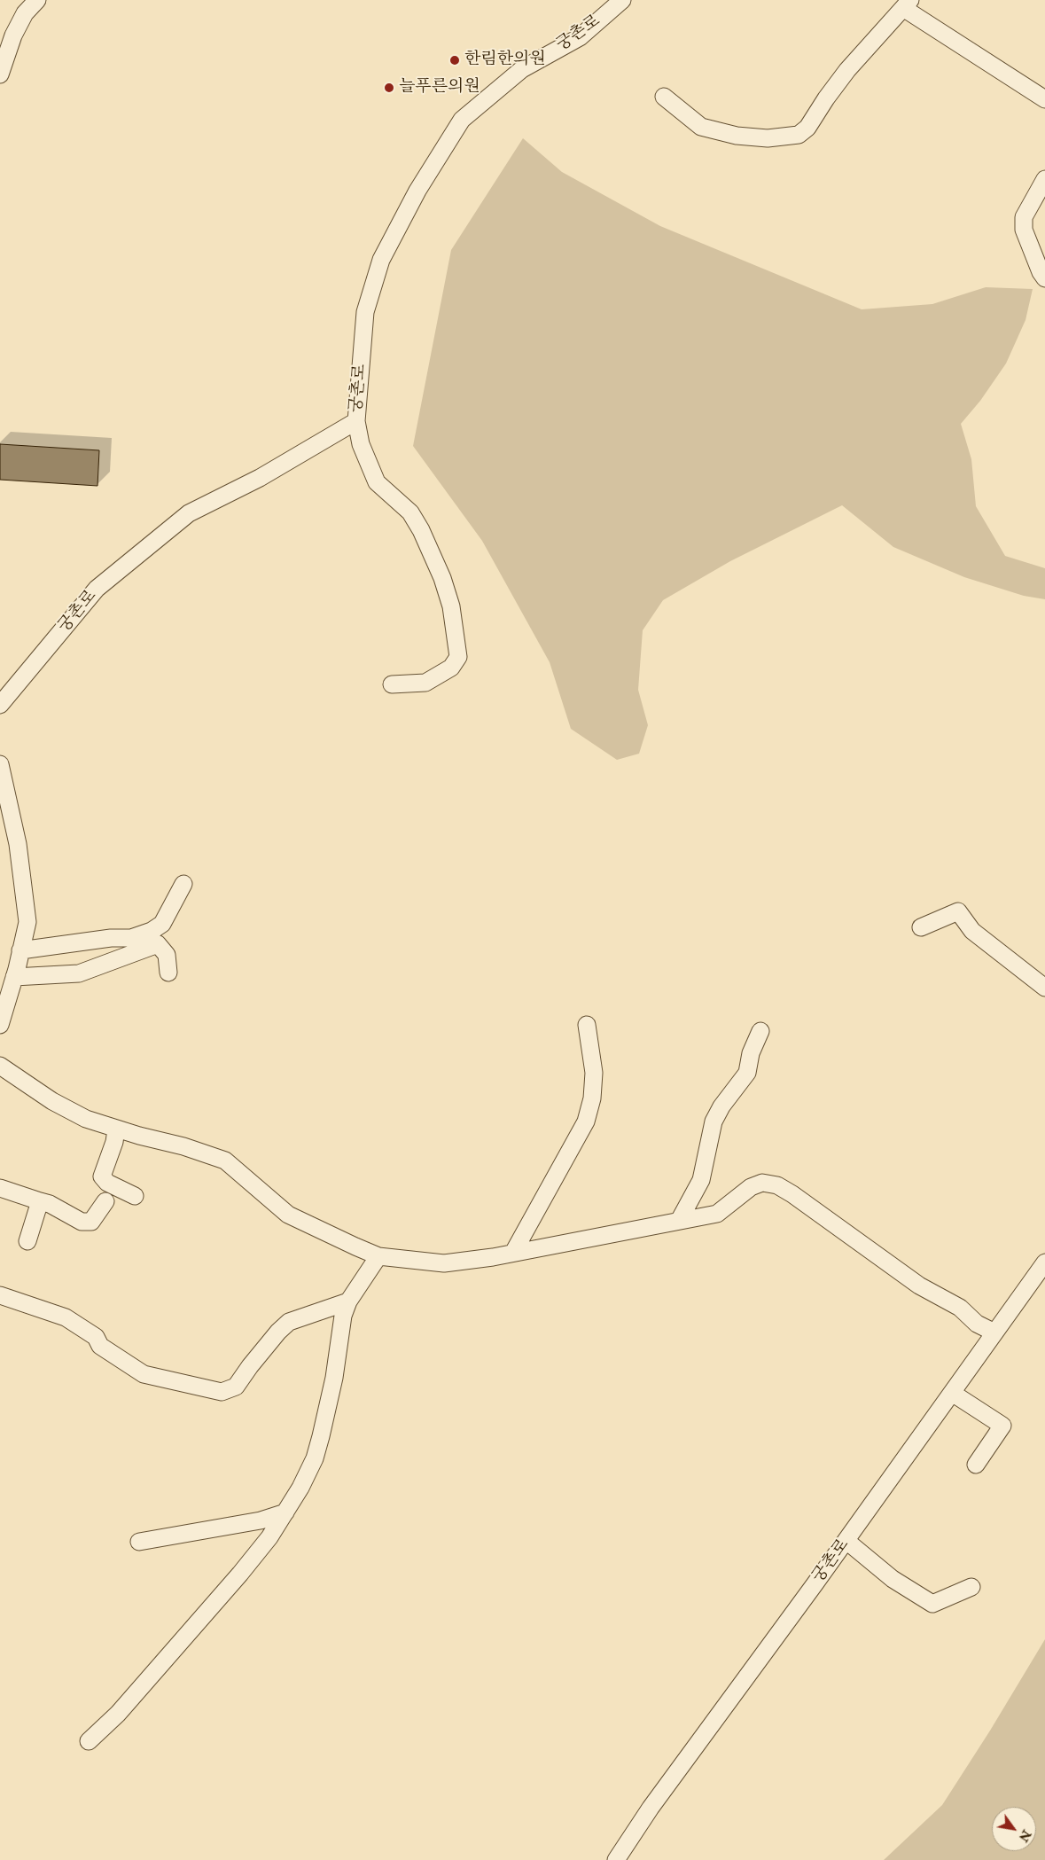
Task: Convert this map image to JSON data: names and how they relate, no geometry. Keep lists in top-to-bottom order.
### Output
{
  "streets": {
    "street": ["궁촌로"]
  },
  "places": ["한림한의원", "늘푸른의원"],
  "north": "bottom right"
}
